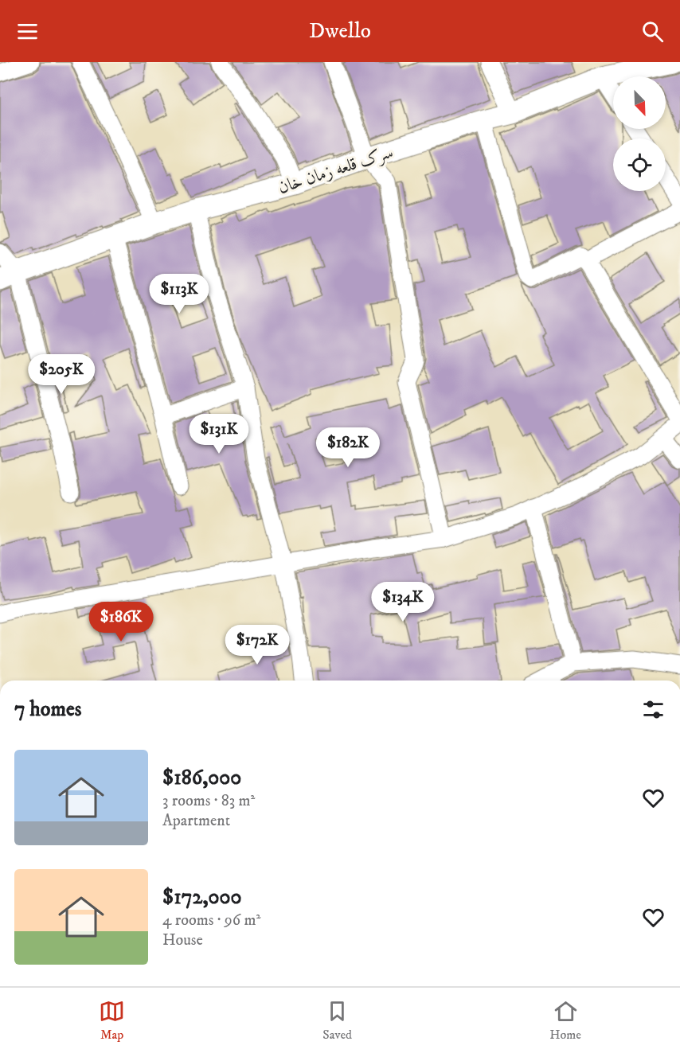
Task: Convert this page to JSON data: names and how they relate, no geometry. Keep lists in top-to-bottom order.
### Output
{
  "streets": {
    "street": ["سرک قلعه زمان خان"]
  },
  "north": "bottom right",
  "page": {
    "header": "Dwello",
    "price": [
      "$113K",
      "$205K",
      "$131K",
      "$182K",
      "$134K",
      "$186K",
      "$172K"
    ],
    "heading": "7 homes",
    "list": [
      {
        "name": "$186,000",
        "note": "3 rooms · 83 m² · Apartment"
      },
      {
        "name": "$172,000",
        "note": "4 rooms · 96 m² · House"
      }
    ],
    "tabs": ["Map", "Saved", "Home"]
  }
}
